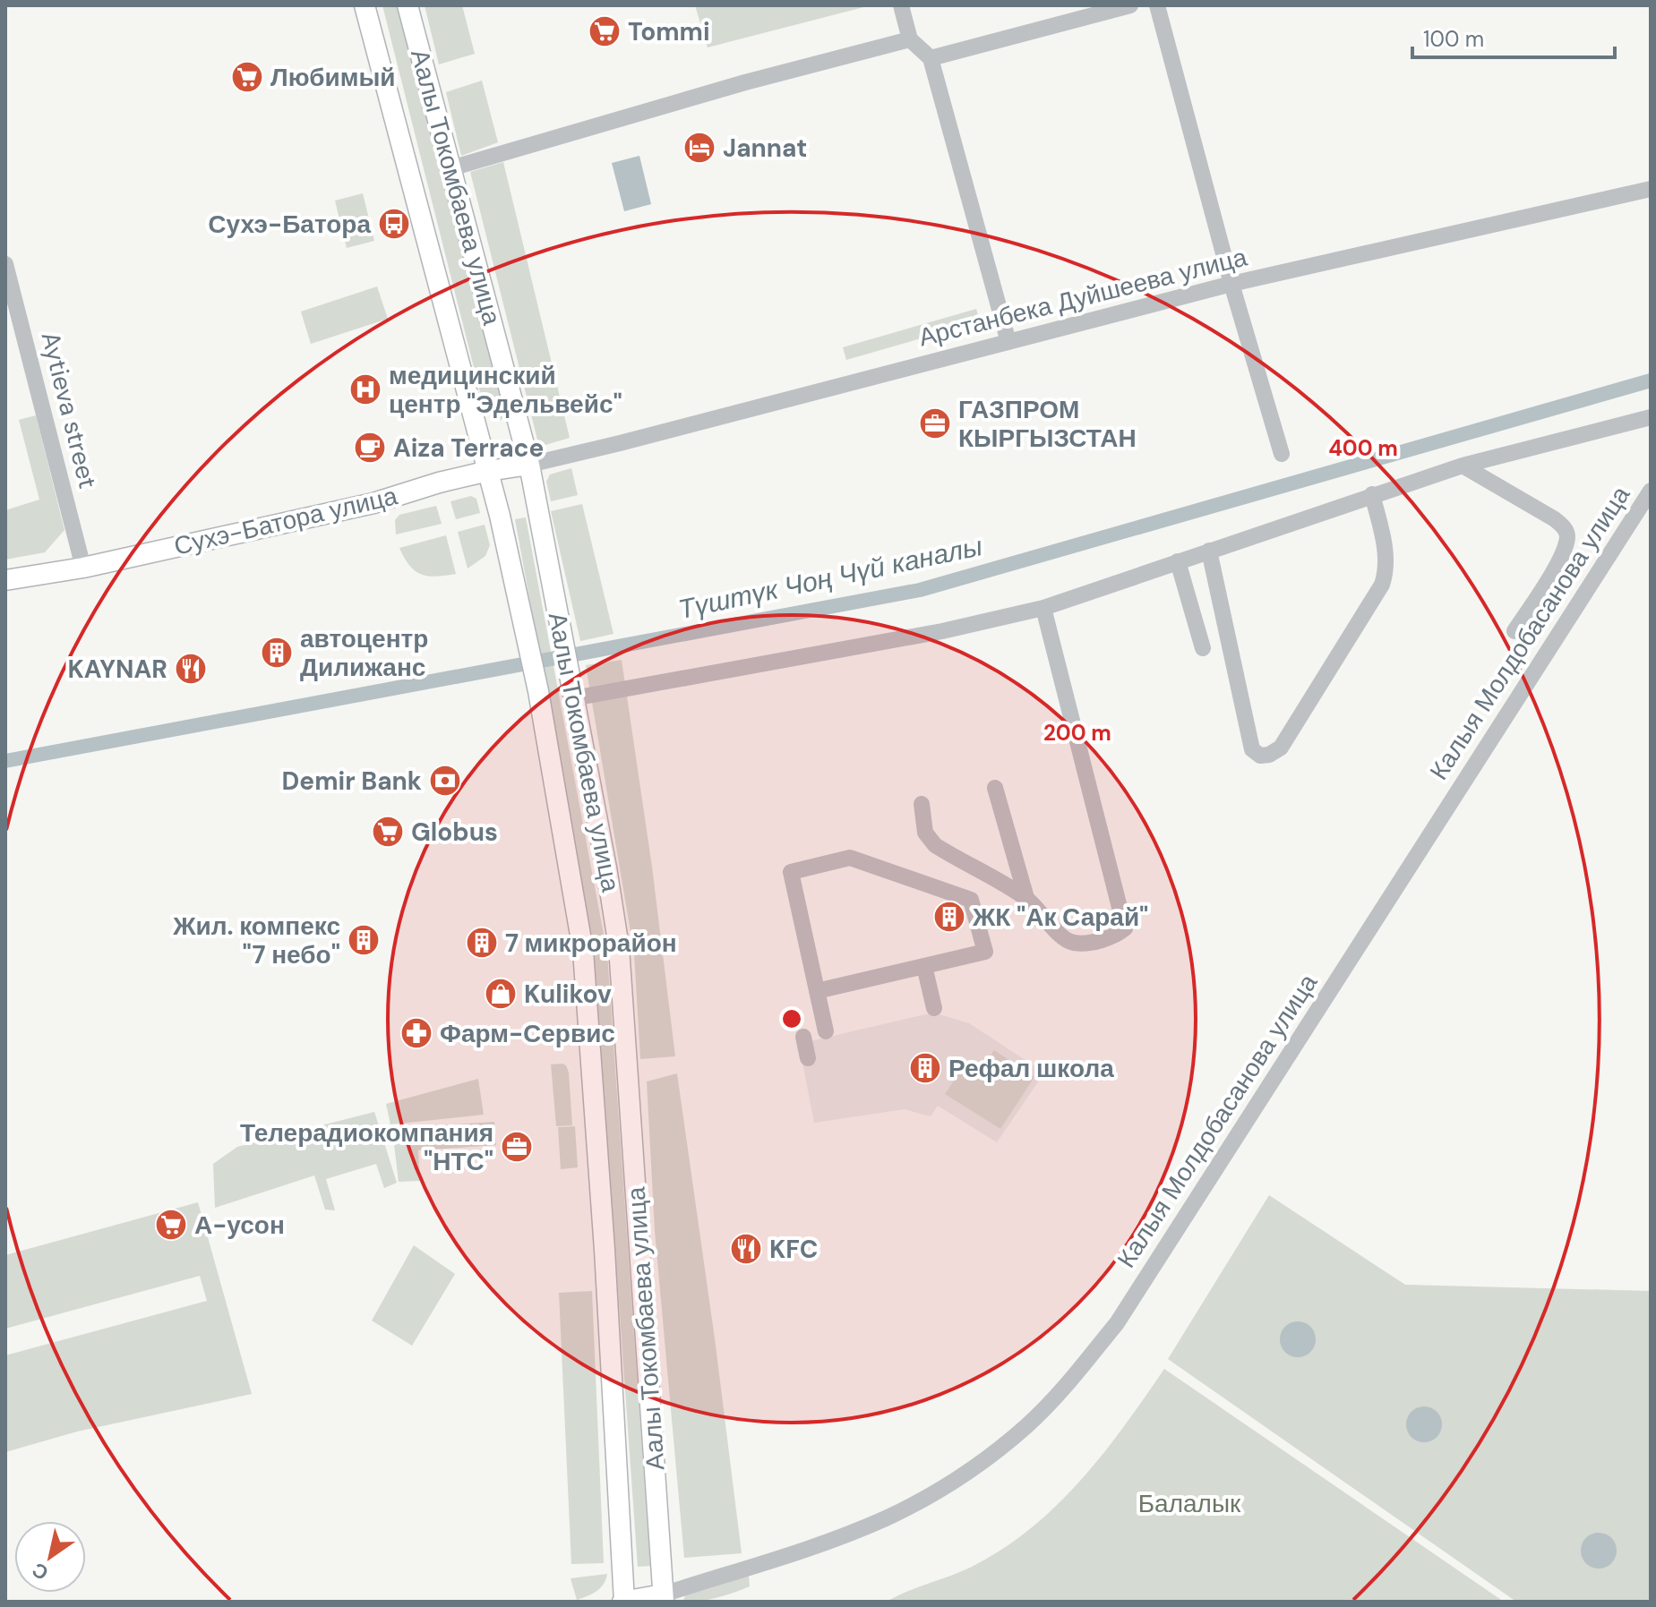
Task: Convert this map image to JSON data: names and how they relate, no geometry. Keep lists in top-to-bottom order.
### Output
{
  "streets": {
    "main road": ["Аалы Токомбаева улица", "Сухэ-Батора улица"],
    "street": ["Арстанбека Дуйшеева улица", "Aytieva street", "Калыя Молдобасанова улица"]
  },
  "crossings": [
    ["Аалы Токомбаева улица", "Арстанбека Дуйшеева улица"],
    ["Аалы Токомбаева улица", "Сухэ-Батора улица"],
    ["Аалы Токомбаева улица", "Калыя Молдобасанова улица"],
    ["Арстанбека Дуйшеева улица", "Сухэ-Батора улица"],
    ["Aytieva street", "Сухэ-Батора улица"]
  ],
  "water": ["Түштүк Чоң Чүй каналы"],
  "parks": ["Балалык"],
  "places": {
    "supermarket": [
      "Tommi",
      "Любимый",
      "Globus",
      "А-усон"
    ],
    "hotel": ["Jannat"],
    "bus stop": ["Сухэ-Батора"],
    "hospital": ["медицинский центр \"Эдельвейс\""],
    "office": ["ГАЗПРОМ КЫРГЫЗСТАН", "Телерадиокомпания \"НТС\""],
    "cafe": ["Aiza Terrace"],
    "building": [
      "автоцентр Дилижанс",
      "ЖК \"Ак Сарай\"",
      "Жил. компекс \"7 небо\"",
      "7 микрорайон",
      "Рефал школа"
    ],
    "restaurant": ["KAYNAR", "KFC"],
    "bank": ["Demir Bank"],
    "shop": ["Kulikov"],
    "pharmacy": ["Фарм-Сервис"]
  },
  "scale_bar": "100 m",
  "north": "bottom left",
  "rings": ["400 m", "200 m"]
}
